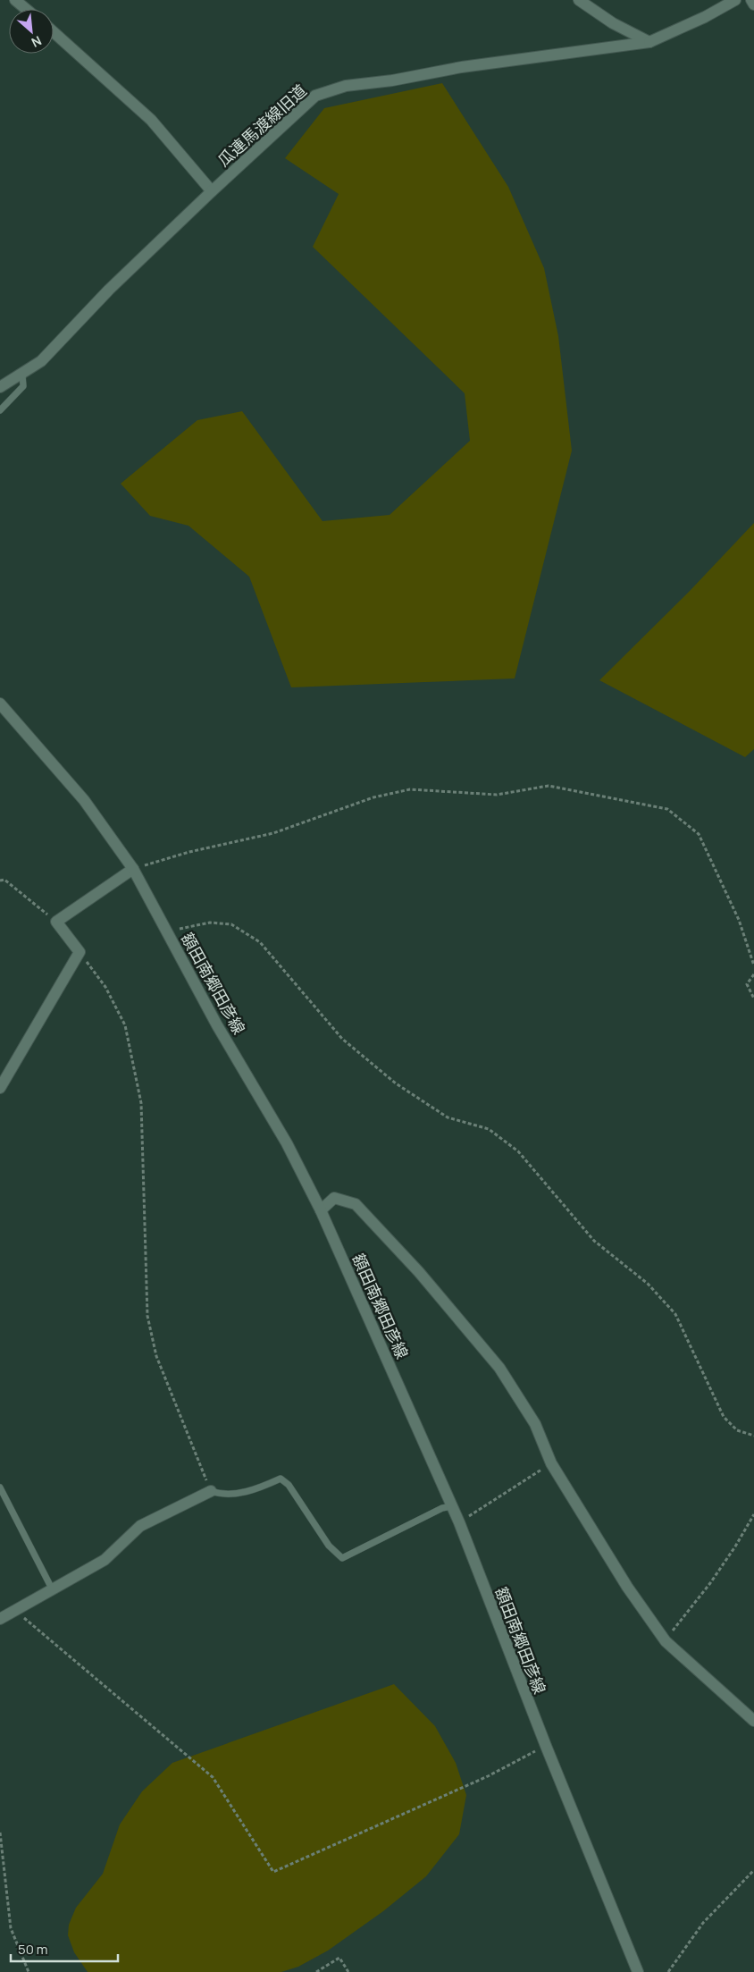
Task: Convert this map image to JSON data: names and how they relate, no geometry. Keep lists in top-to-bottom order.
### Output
{
  "streets": {
    "street": ["瓜連馬渡線旧道", "額田南郷田彦線"]
  },
  "scale_bar": "50 m",
  "north": "bottom right"
}
